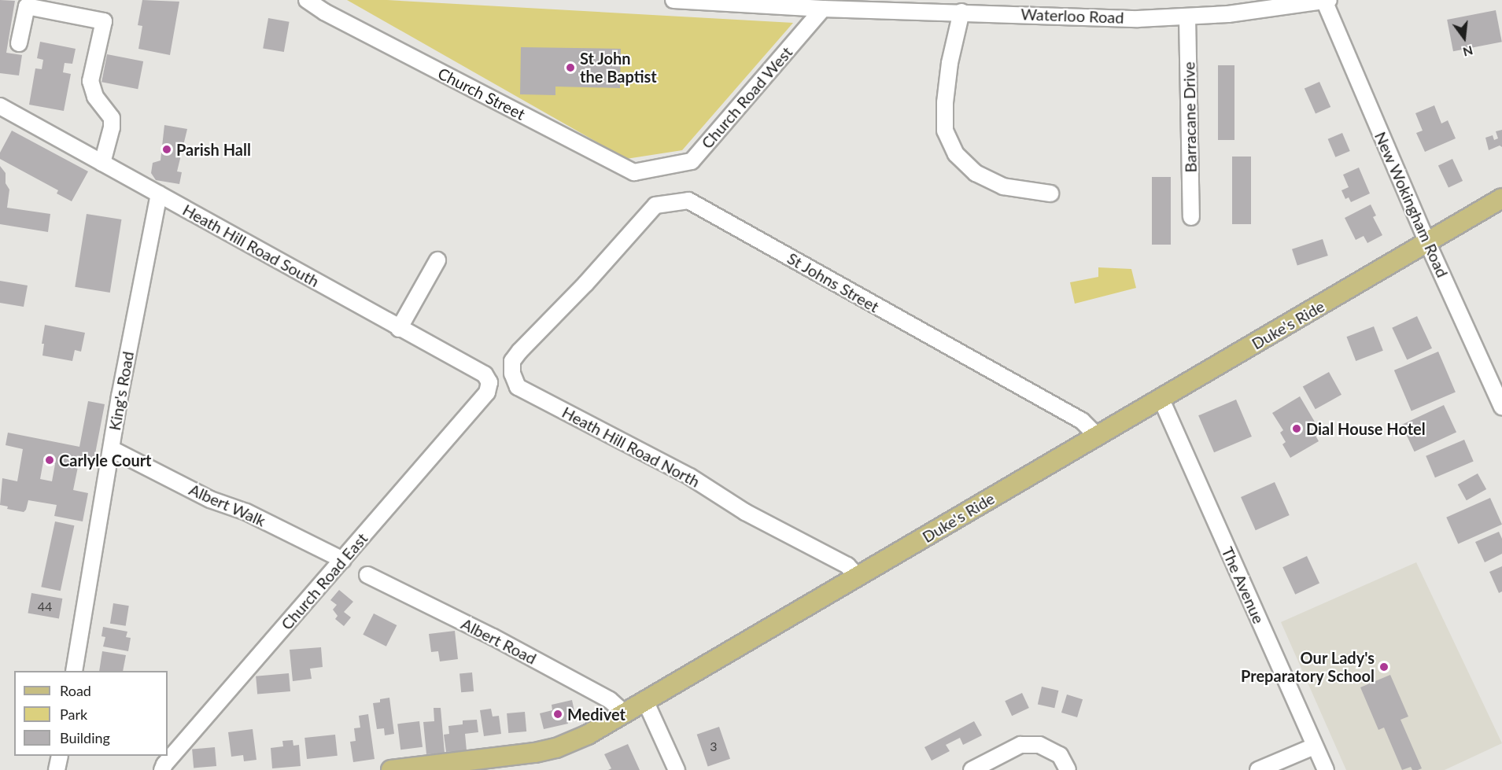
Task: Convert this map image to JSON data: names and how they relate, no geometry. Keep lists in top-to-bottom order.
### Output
{
  "streets": {
    "main road": ["Duke's Ride"],
    "street": [
      "Waterloo Road",
      "Church Street",
      "Church Road West",
      "Barracane Drive",
      "New Wokingham Road",
      "Heath Hill Road South",
      "St Johns Street",
      "King's Road",
      "Heath Hill Road North",
      "Albert Walk",
      "Church Road East",
      "The Avenue",
      "Albert Road"
    ]
  },
  "crossings": [
    ["Waterloo Road", "Church Road West"],
    ["Waterloo Road", "Barracane Drive"],
    ["Waterloo Road", "New Wokingham Road"],
    ["Church Street", "Church Road West"],
    ["New Wokingham Road", "Duke's Ride"],
    ["Heath Hill Road South", "King's Road"],
    ["Heath Hill Road South", "Church Road East"],
    ["St Johns Street", "Duke's Ride"],
    ["St Johns Street", "Heath Hill Road North"],
    ["Duke's Ride", "Heath Hill Road North"],
    ["Duke's Ride", "The Avenue"],
    ["Duke's Ride", "Albert Road"],
    ["King's Road", "Albert Walk"],
    ["Albert Walk", "Church Road East"]
  ],
  "places": [
    "St John the Baptist",
    "Parish Hall",
    "Dial House Hotel",
    "Carlyle Court",
    "Our Lady's Preparatory School",
    "Medivet"
  ],
  "house_numbers": ["44", "3"],
  "legend": ["Road", "Park", "Building"],
  "north": "bottom"
}
